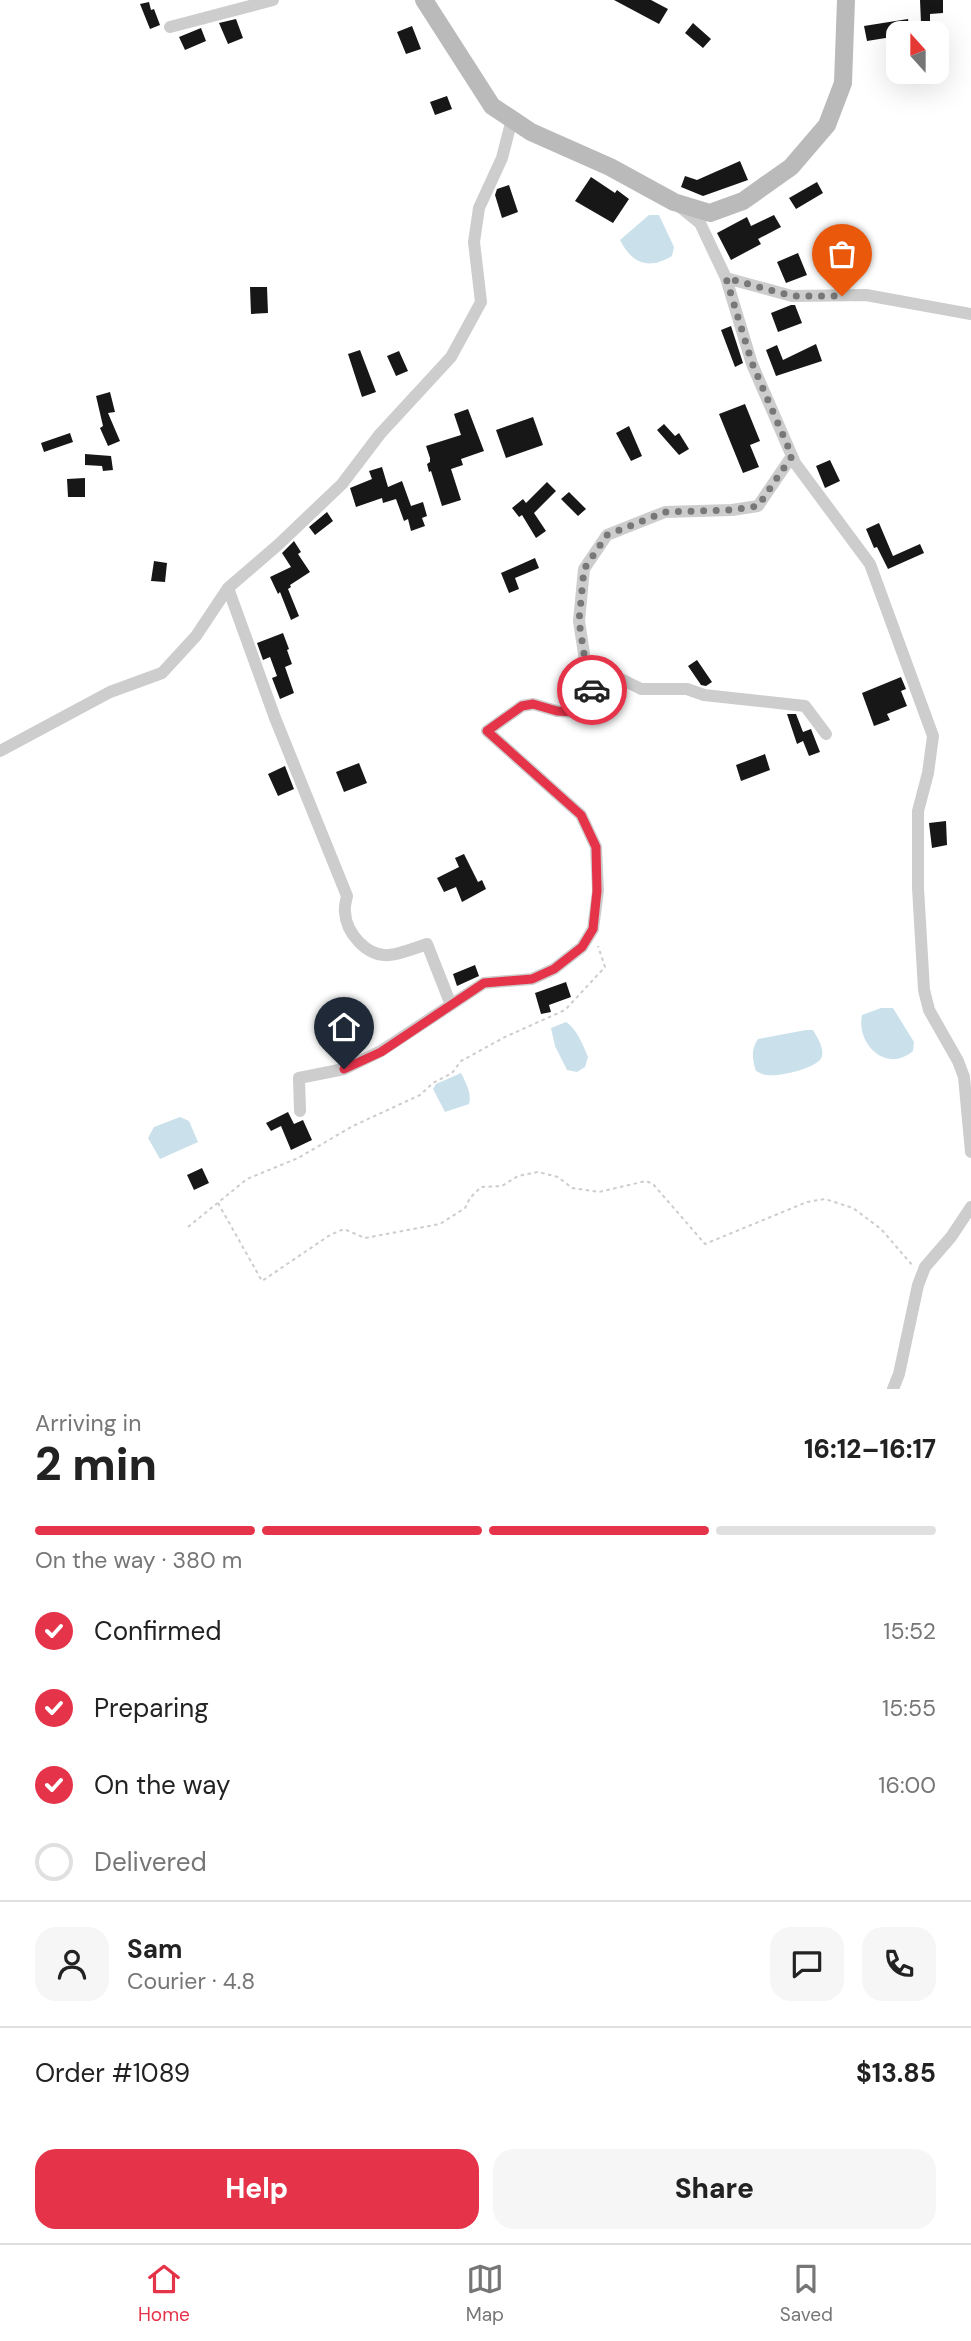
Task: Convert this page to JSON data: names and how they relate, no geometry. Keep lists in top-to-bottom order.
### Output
{
  "north": "top",
  "page": {
    "heading": ["2 min", "Arriving in", "16:12–16:17"],
    "panel": [
      "Sam",
      "Courier · 4.8",
      "Order #1089",
      "$13.85"
    ],
    "bar": "On the way · 380 m",
    "list": [
      ["Confirmed", "15:52"],
      ["Preparing", "15:55"],
      ["On the way", "16:00"],
      "Delivered"
    ],
    "buttons": ["Help", "Share"],
    "tabs": ["Home", "Map", "Saved"]
  }
}
